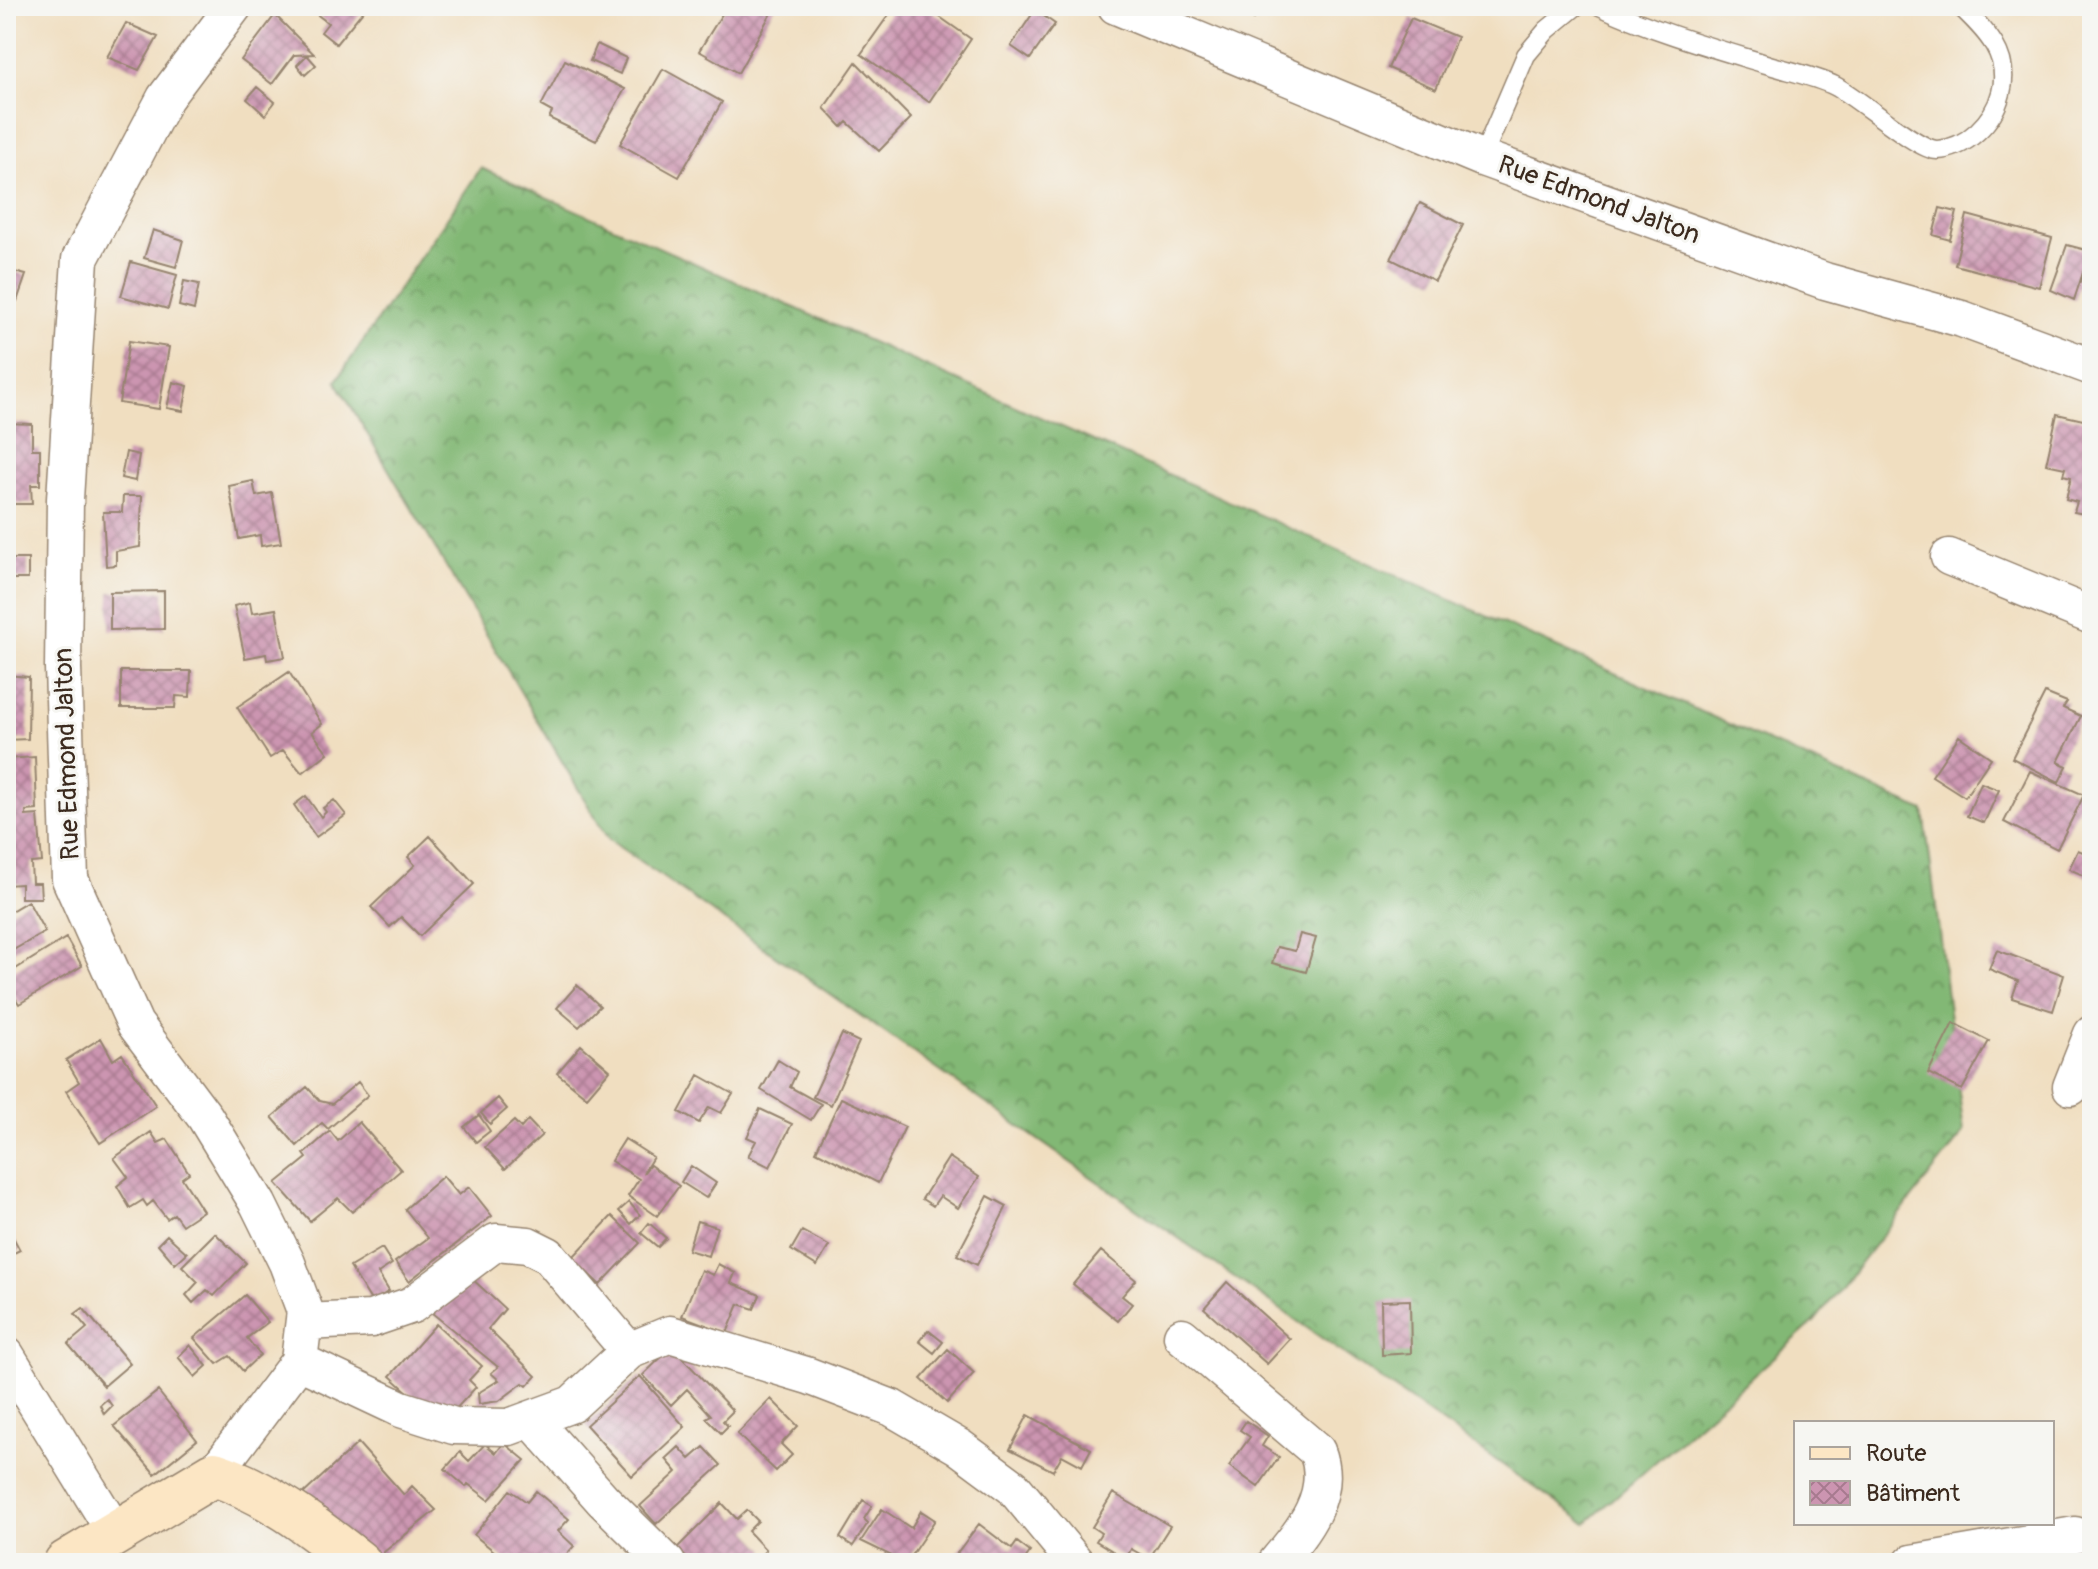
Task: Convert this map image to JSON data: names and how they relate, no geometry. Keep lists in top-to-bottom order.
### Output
{
  "streets": {
    "street": ["Rue Edmond Jalton"]
  },
  "legend": ["Route", "Bâtiment"]
}
